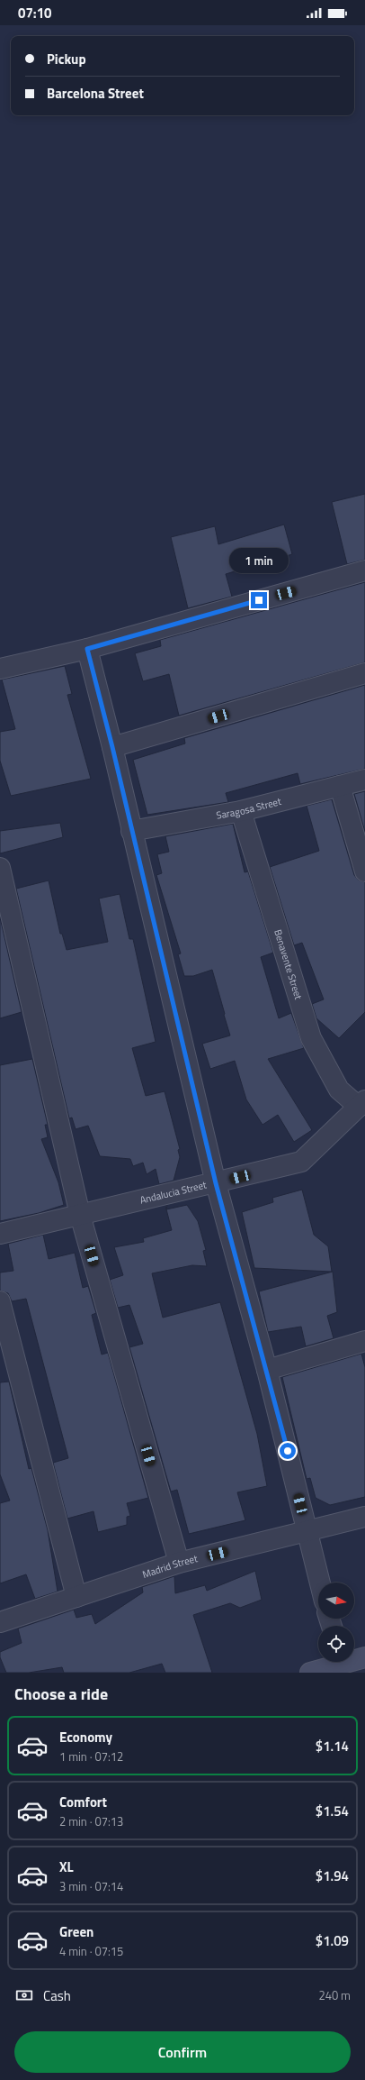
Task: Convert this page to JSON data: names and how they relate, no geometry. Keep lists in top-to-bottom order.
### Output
{
  "streets": {
    "street": [
      "Saragosa Street",
      "Benavente Street",
      "Andalucia Street",
      "Madrid Street"
    ]
  },
  "crossings": [
    ["Saragosa Street", "Benavente Street"],
    ["Benavente Street", "Andalucia Street"]
  ],
  "north": "right",
  "page": {
    "status": "07:10",
    "banner": ["Pickup", "Barcelona Street"],
    "bubble": "1 min",
    "heading": "Choose a ride",
    "list": [
      {
        "name": "Economy",
        "note": "1 min · 07:12",
        "value": "$1.14"
      },
      {
        "name": "Comfort",
        "note": "2 min · 07:13",
        "value": "$1.54"
      },
      {
        "name": "XL",
        "note": "3 min · 07:14",
        "value": "$1.94"
      },
      {
        "name": "Green",
        "note": "4 min · 07:15",
        "value": "$1.09"
      }
    ],
    "pay": ["Cash", "240 m"],
    "buttons": "Confirm"
  }
}
